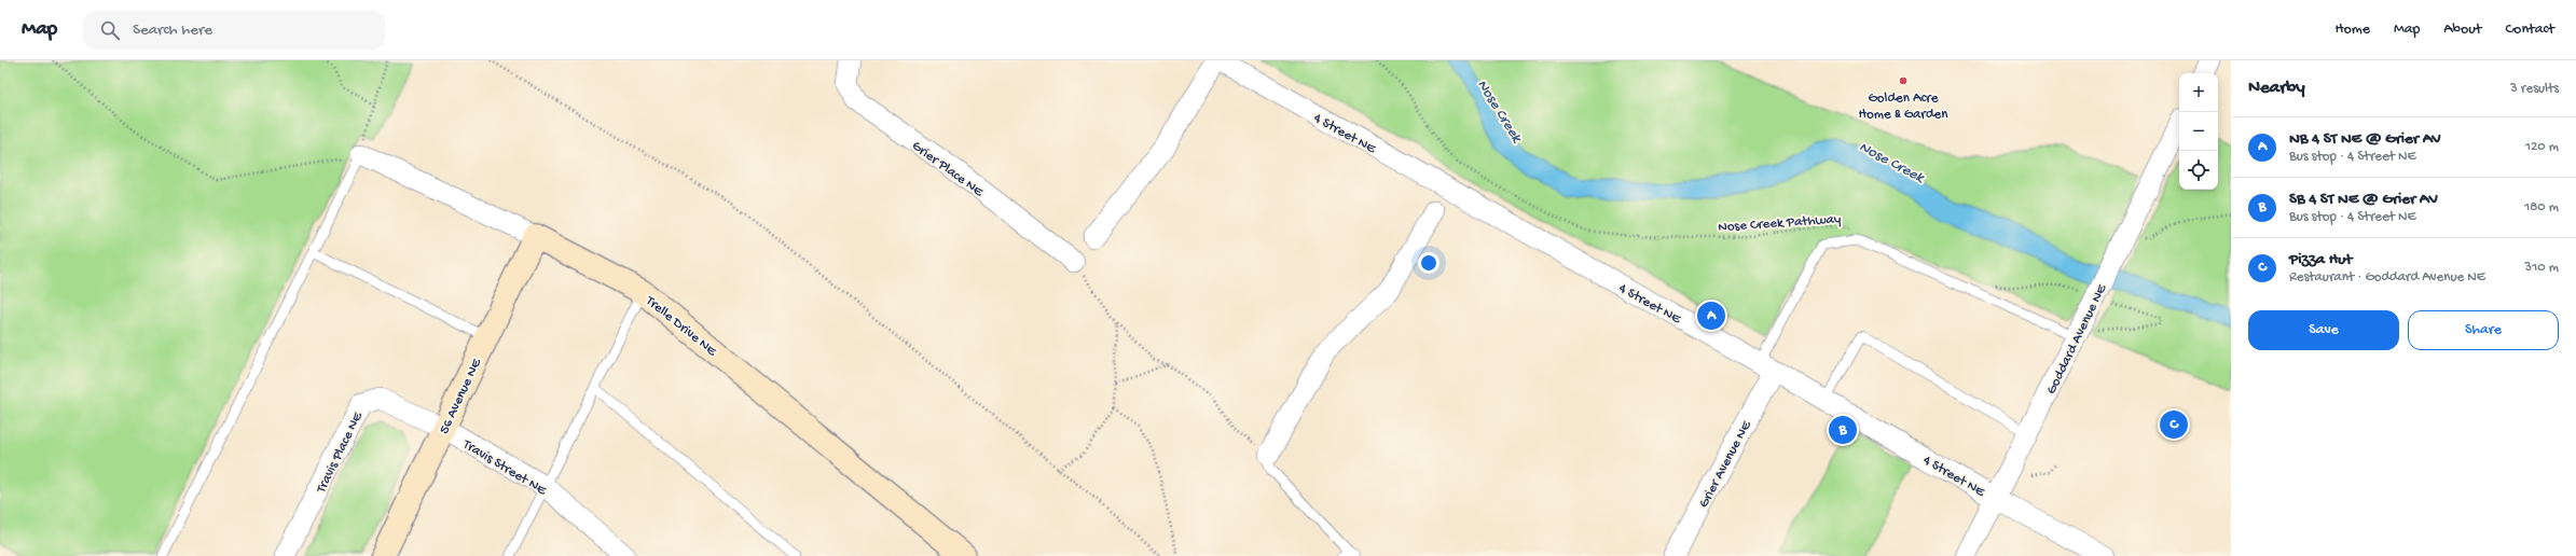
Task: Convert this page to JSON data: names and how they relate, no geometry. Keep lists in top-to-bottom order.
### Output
{
  "streets": {
    "street": [
      "4 Street NE",
      "Grier Place NE",
      "Trelle Drive NE",
      "Goddard Avenue NE",
      "56 Avenue NE",
      "Travis Place NE",
      "Grier Avenue NE",
      "Travis Street NE"
    ],
    "path": ["Nose Creek Pathway"]
  },
  "crossings": [
    ["4 Street NE", "Goddard Avenue NE"],
    ["4 Street NE", "Grier Avenue NE"],
    ["Trelle Drive NE", "56 Avenue NE"],
    ["56 Avenue NE", "Travis Place NE"],
    ["56 Avenue NE", "Travis Street NE"],
    ["Travis Place NE", "Travis Street NE"]
  ],
  "water": ["Nose Creek"],
  "places": ["Golden Acre Home & Garden"],
  "page": {
    "header": "Map",
    "search": "Search here",
    "nav": [
      "Home",
      "Map",
      "About",
      "Contact"
    ],
    "heading": ["Nearby", "3 results"],
    "map_buttons": ["+", "−"],
    "list": [
      {
        "mark": "A",
        "name": "NB 4 ST NE @ Grier AV",
        "note": "Bus stop · 4 Street NE",
        "value": "120 m"
      },
      {
        "mark": "B",
        "name": "SB 4 ST NE @ Grier AV",
        "note": "Bus stop · 4 Street NE",
        "value": "180 m"
      },
      {
        "mark": "C",
        "name": "Pizza Hut",
        "note": "Restaurant · Goddard Avenue NE",
        "value": "310 m"
      }
    ],
    "buttons": ["Save", "Share"],
    "pins": ["A", "C", "B"]
  }
}
